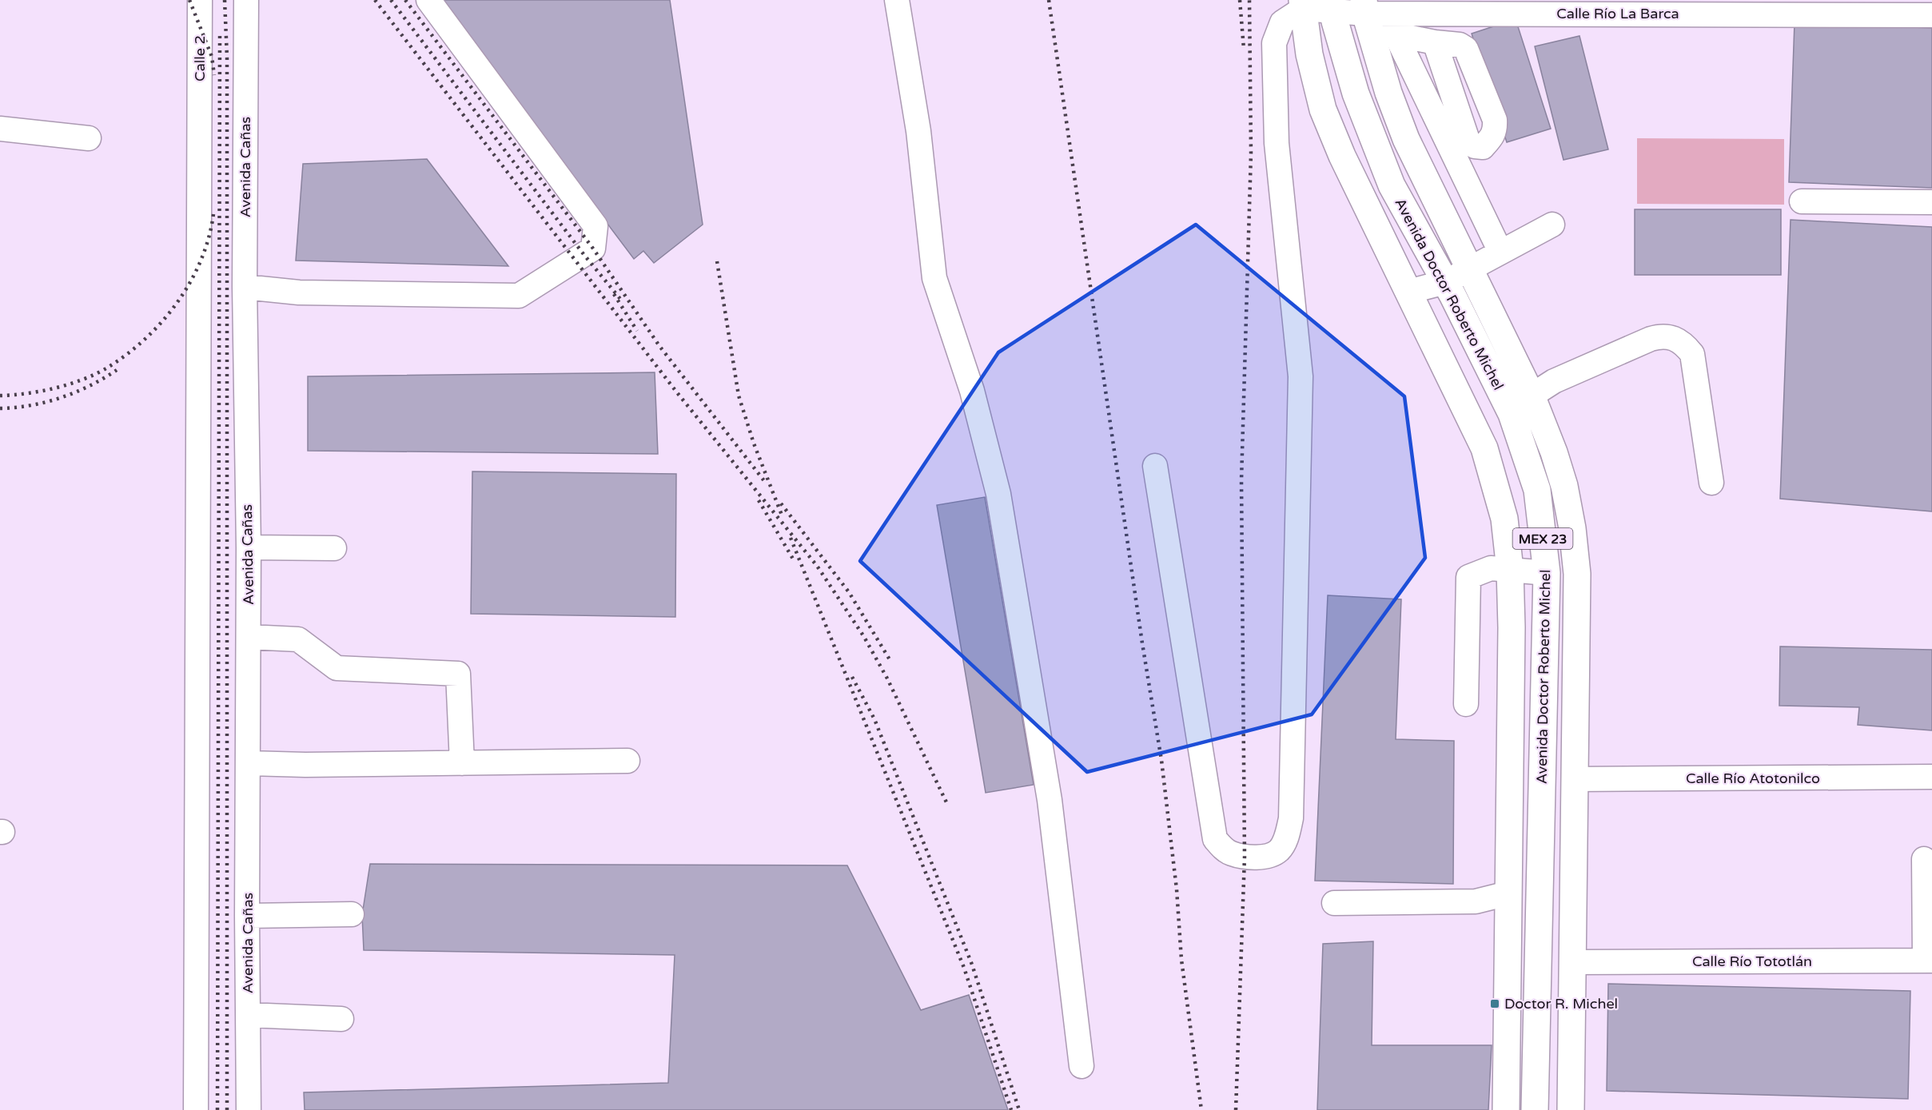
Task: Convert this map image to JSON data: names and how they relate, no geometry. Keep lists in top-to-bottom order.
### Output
{
  "streets": {
    "main road": ["Avenida Doctor Roberto Michel", "MEX 23"],
    "street": [
      "Calle Río La Barca",
      "Calle 2",
      "Avenida Cañas",
      "Calle Río Atotonilco",
      "Calle Río Tototlán"
    ]
  },
  "crossings": [
    ["Calle Río La Barca", "Avenida Doctor Roberto Michel"],
    ["Avenida Doctor Roberto Michel", "Calle Río Atotonilco"],
    ["Avenida Doctor Roberto Michel", "Calle Río Tototlán"]
  ],
  "places": {
    "transit": ["Doctor R. Michel"]
  }
}
